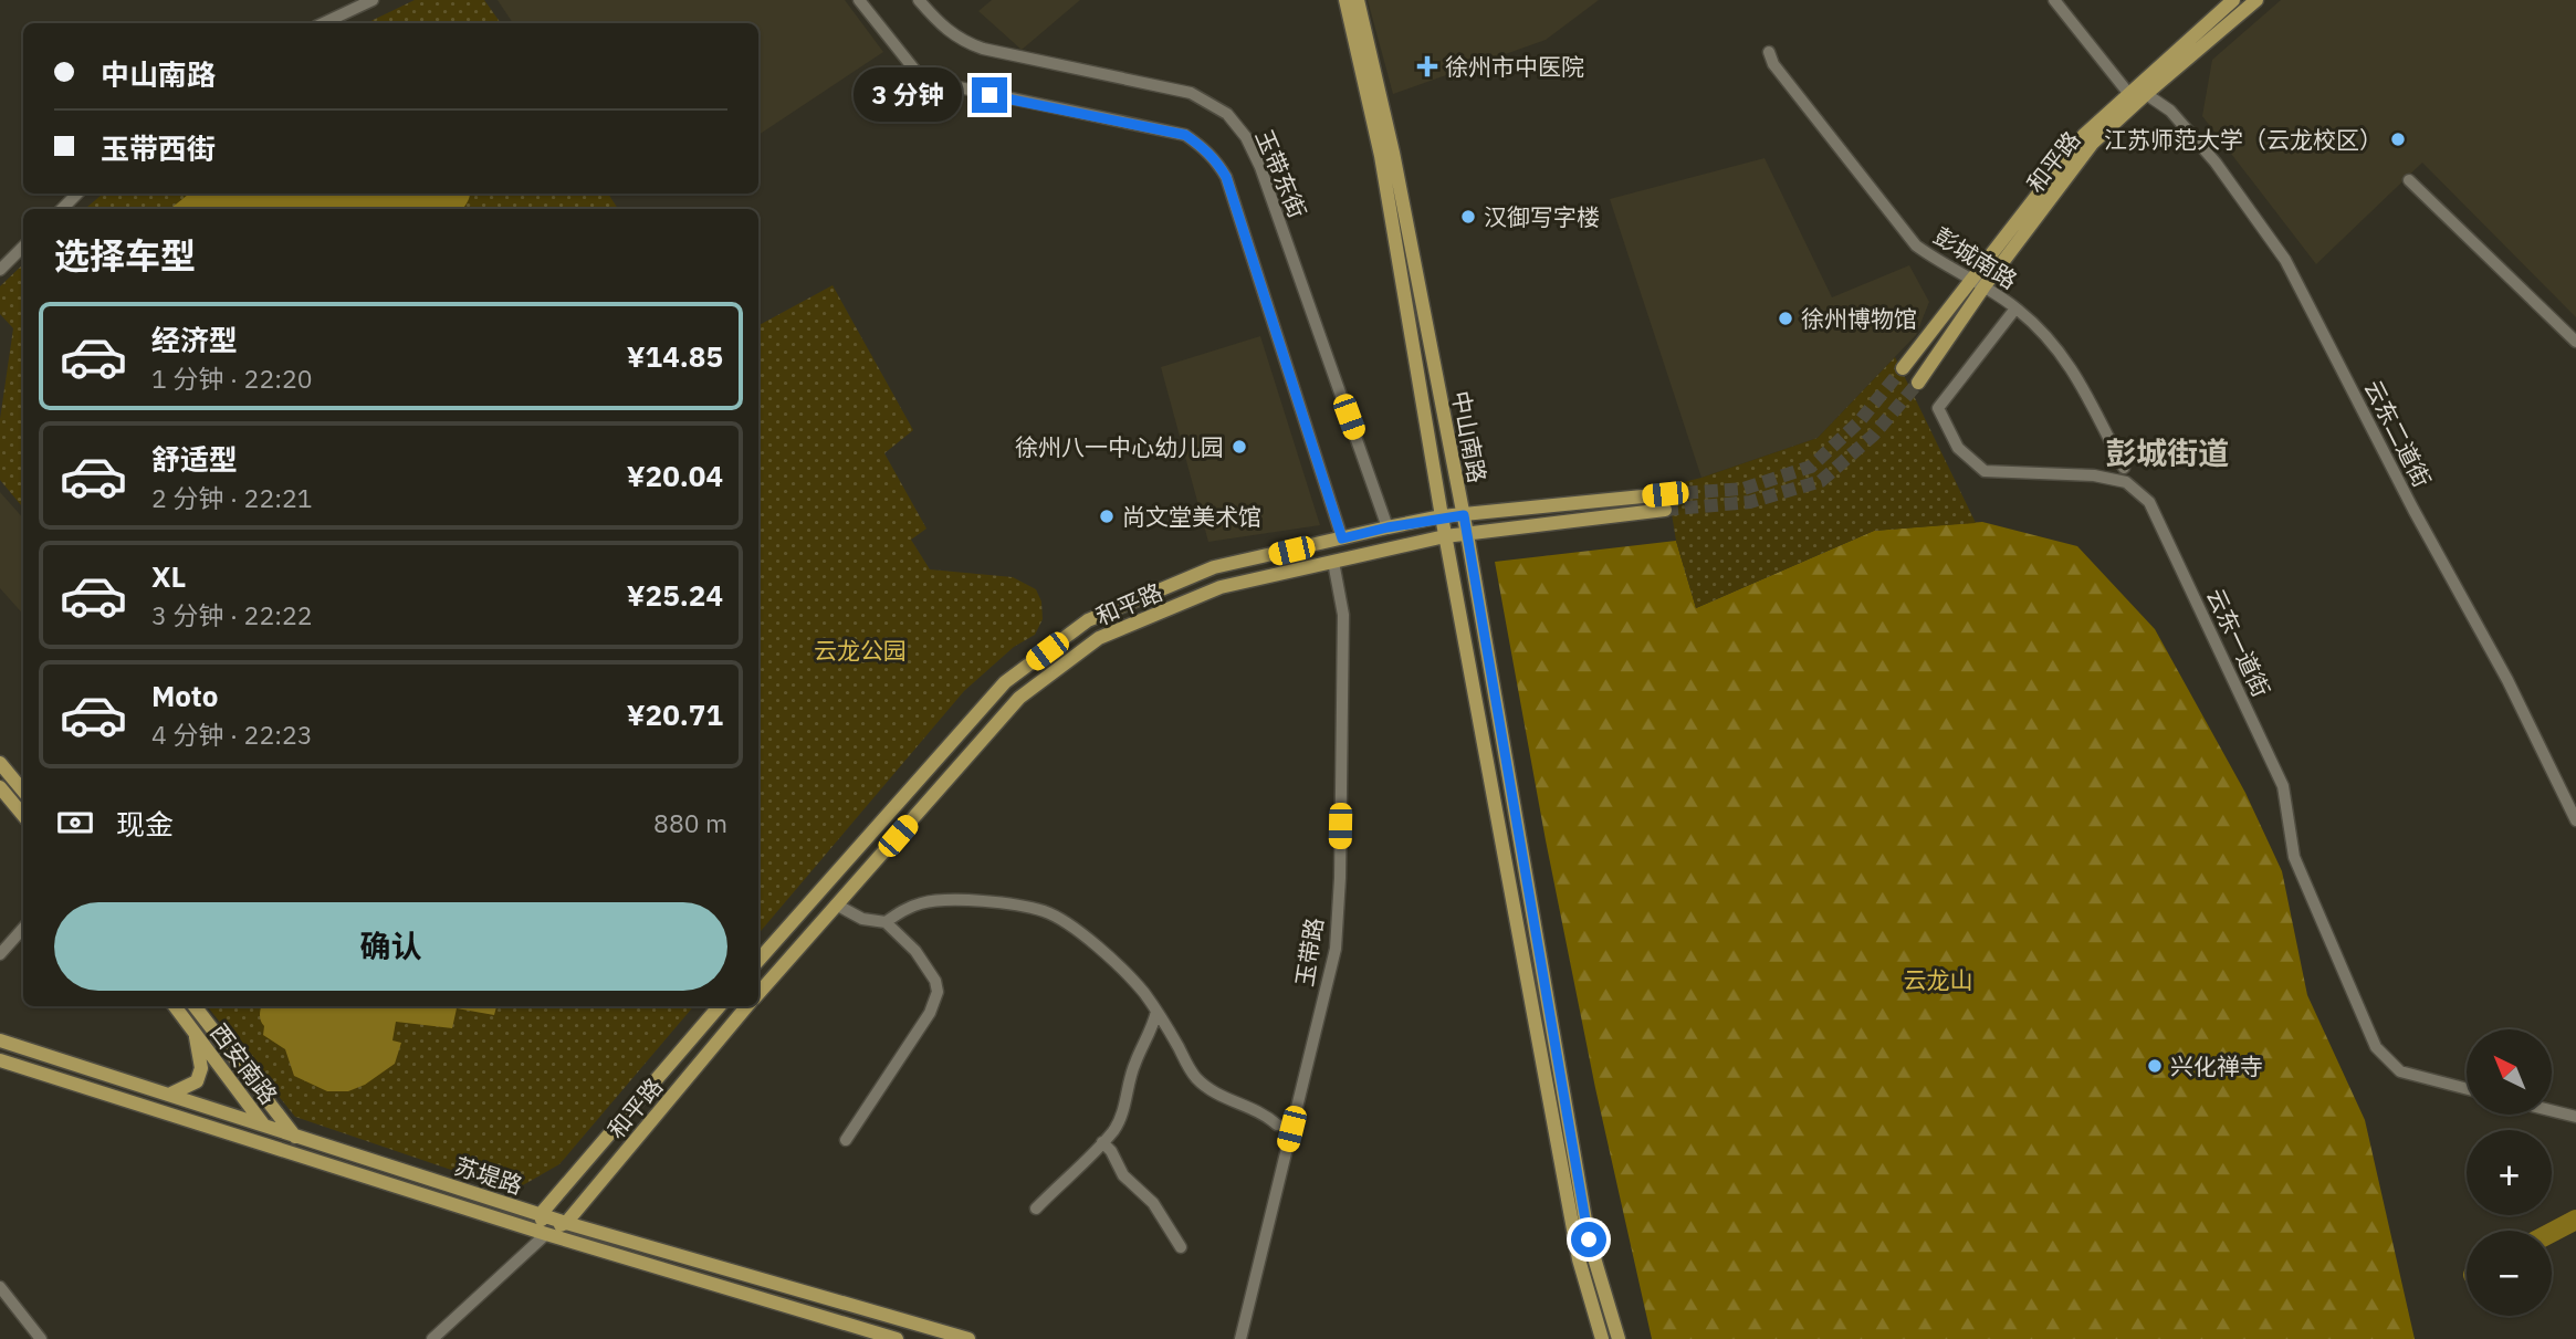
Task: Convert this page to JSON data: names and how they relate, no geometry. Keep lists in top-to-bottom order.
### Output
{
  "streets": {
    "main road": [
      "和平路",
      "中山南路",
      "西安南路",
      "苏堤路"
    ],
    "street": [
      "玉带东街",
      "彭城南路",
      "云东二道街",
      "云东一道街",
      "玉带路"
    ]
  },
  "crossings": [
    ["和平路", "玉带东街"],
    ["和平路", "彭城南路"],
    ["和平路", "云东二道街"],
    ["和平路", "中山南路"],
    ["和平路", "玉带路"],
    ["和平路", "苏堤路"],
    ["彭城南路", "云东一道街"],
    ["西安南路", "苏堤路"]
  ],
  "districts": ["彭城街道"],
  "parks": ["云龙公园", "云龙山"],
  "places": {
    "health": ["徐州市中医院"],
    "other": [
      "江苏师范大学（云龙校区）",
      "汉御写字楼",
      "徐州博物馆",
      "徐州八一中心幼儿园",
      "尚文堂美术馆",
      "兴化禅寺"
    ]
  },
  "north": "top left",
  "page": {
    "banner": ["中山南路", "玉带西街"],
    "bubble": "3 分钟",
    "heading": "选择车型",
    "list": [
      {
        "name": "经济型",
        "note": "1 分钟 · 22:20",
        "value": "¥14.85"
      },
      {
        "name": "舒适型",
        "note": "2 分钟 · 22:21",
        "value": "¥20.04"
      },
      {
        "name": "XL",
        "note": "3 分钟 · 22:22",
        "value": "¥25.24"
      },
      {
        "name": "Moto",
        "note": "4 分钟 · 22:23",
        "value": "¥20.71"
      }
    ],
    "pay": ["现金", "880 m"],
    "buttons": "确认",
    "map_buttons": ["+", "−"]
  }
}
